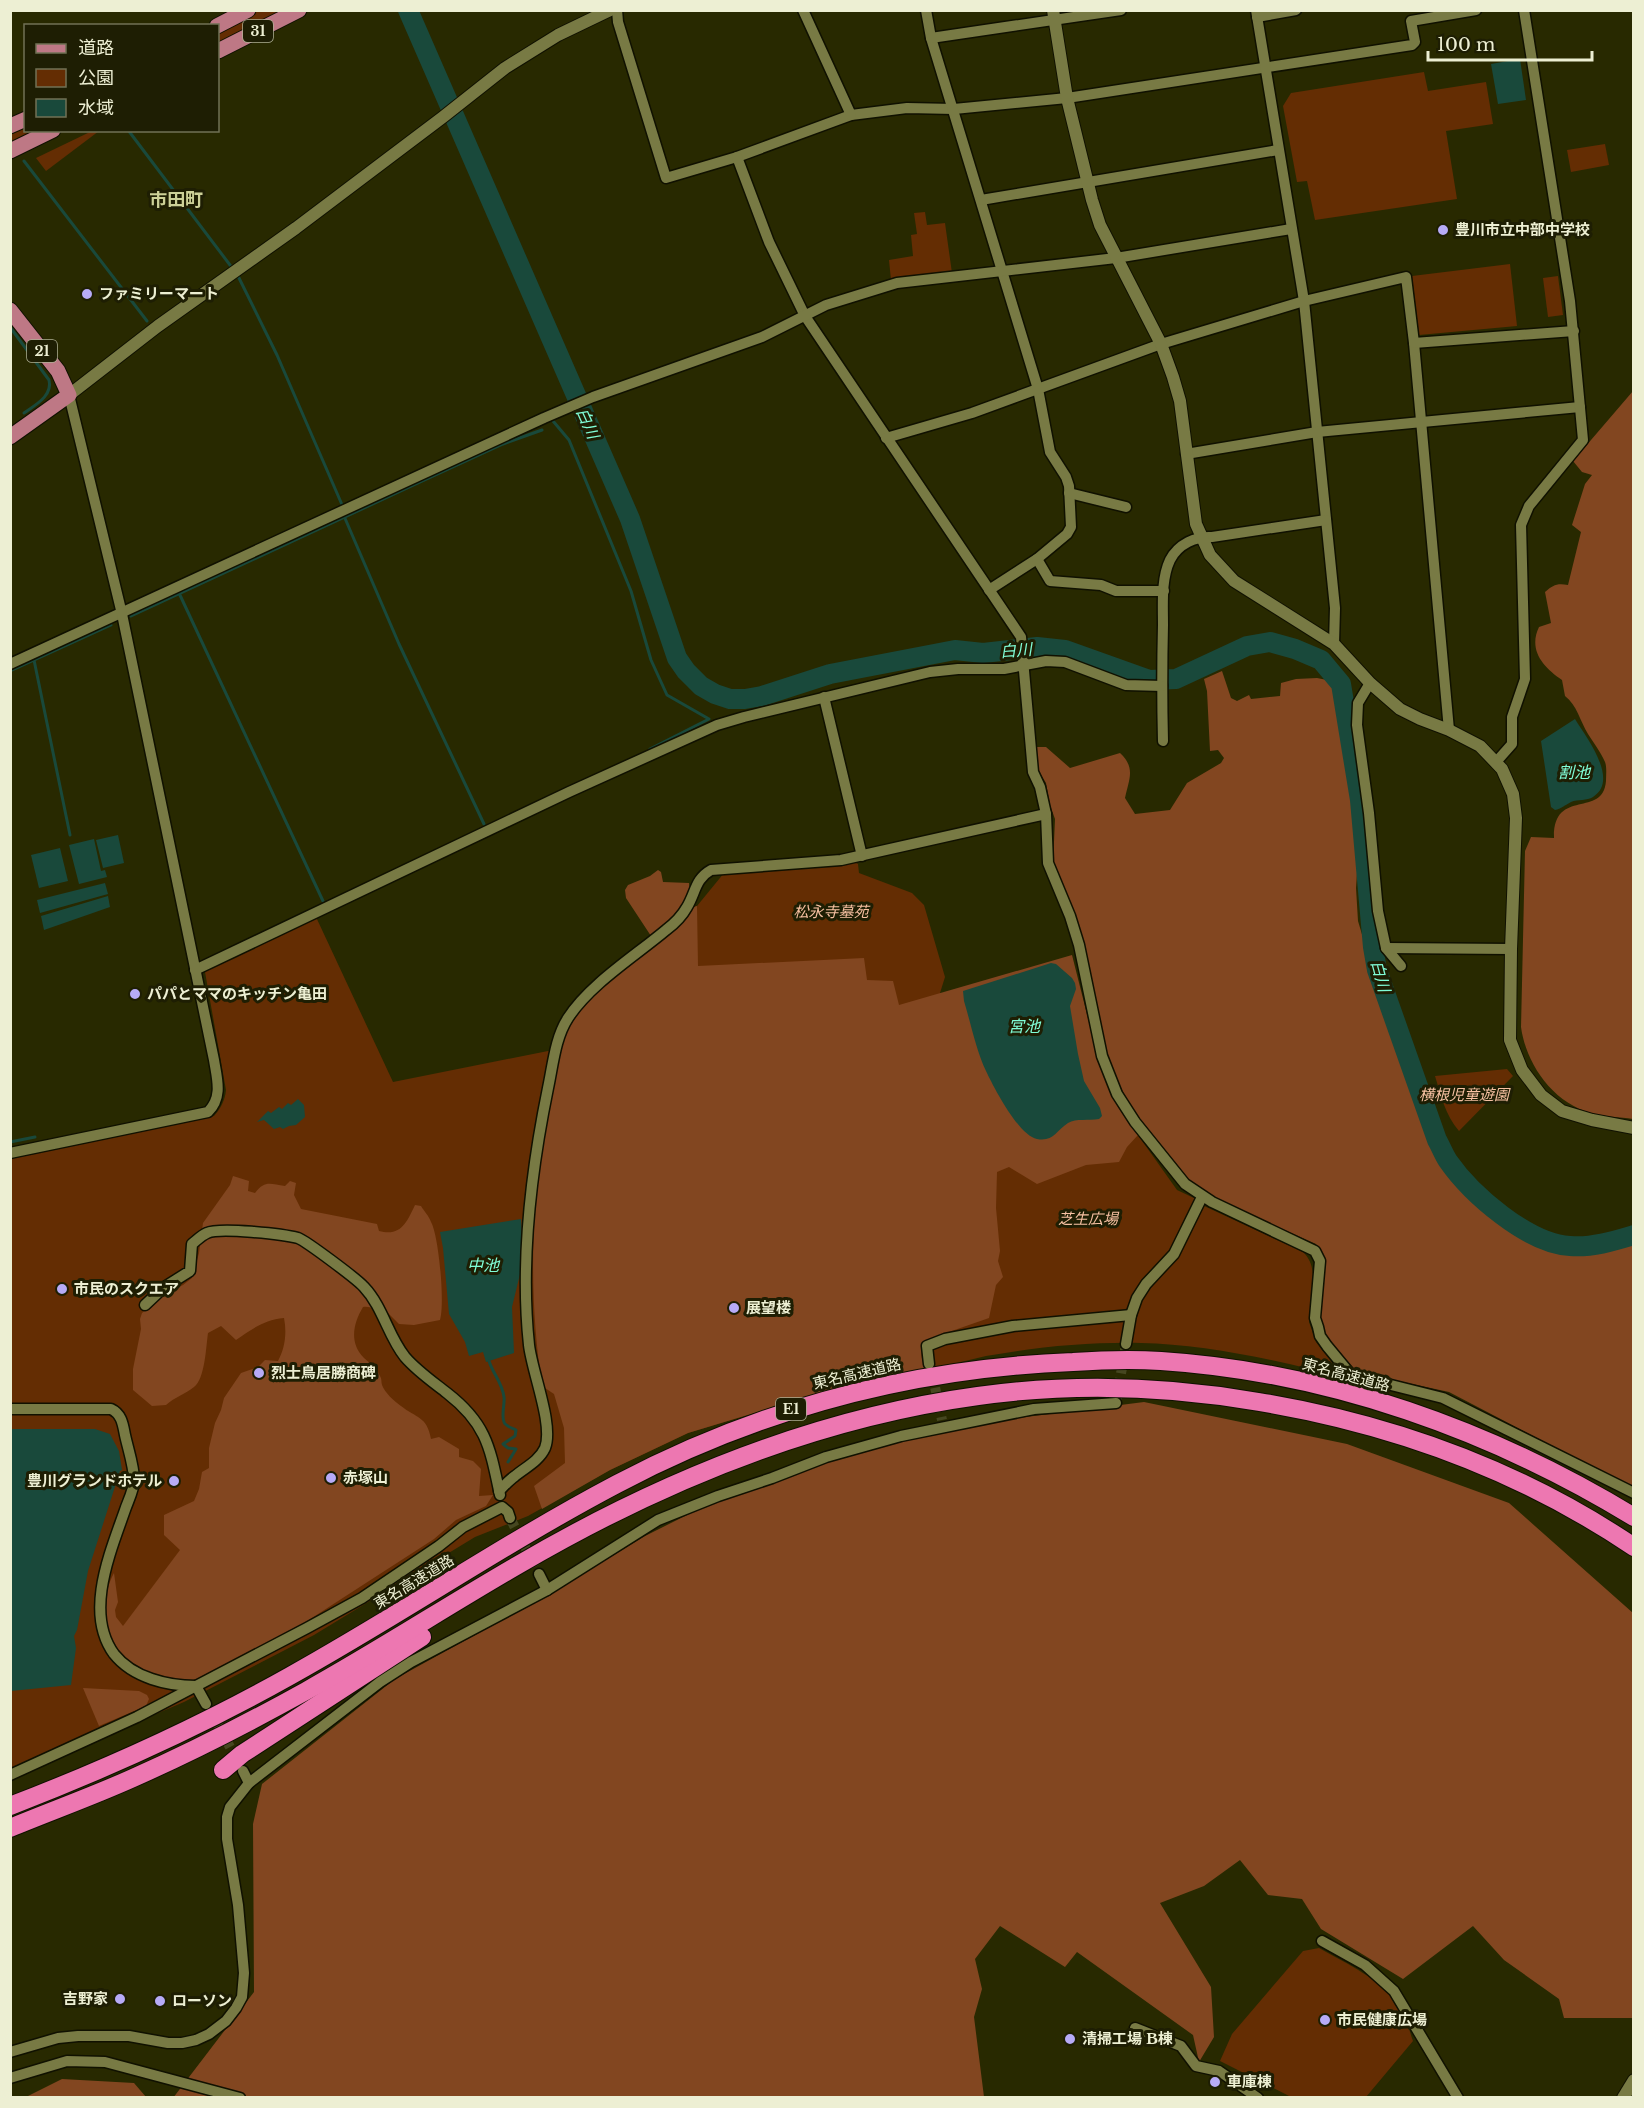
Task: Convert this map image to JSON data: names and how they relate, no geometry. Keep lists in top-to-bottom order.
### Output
{
  "streets": {
    "highway": ["東名高速道路", "E1"],
    "main road": ["31", "21"]
  },
  "districts": ["市田町"],
  "water": [
    "白川",
    "割池",
    "宮池",
    "中池"
  ],
  "parks": ["松永寺墓苑", "横根児童遊園", "芝生広場"],
  "places": [
    "豊川市立中部中学校",
    "ファミリーマート",
    "パパとママのキッチン亀田",
    "市民のスクエア",
    "展望楼",
    "烈士鳥居勝商碑",
    "赤塚山",
    "豊川グランドホテル",
    "吉野家",
    "ローソン",
    "市民健康広場",
    "清掃工場 B棟",
    "車庫棟"
  ],
  "legend": ["道路", "公園", "水域"],
  "scale_bar": "100 m"
}
